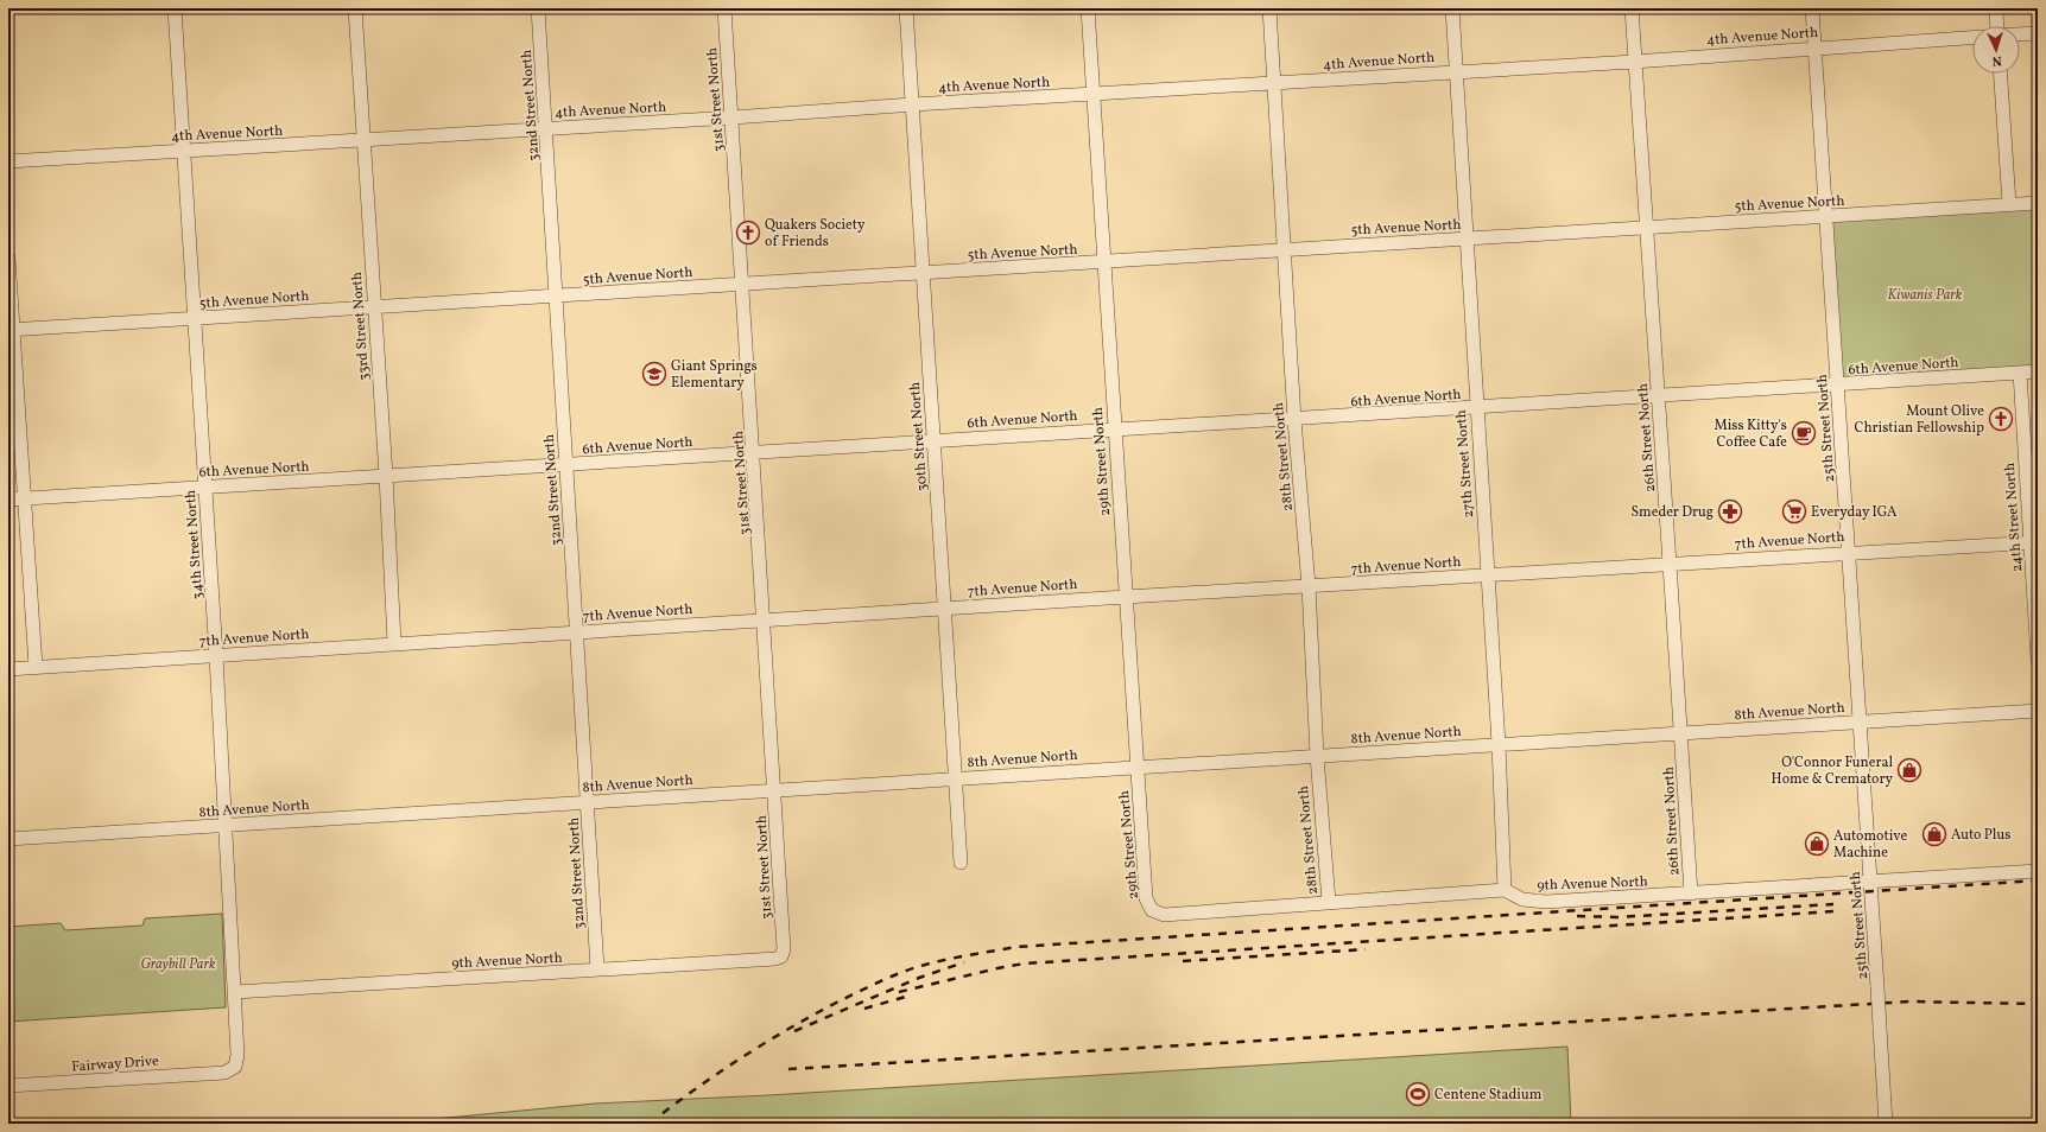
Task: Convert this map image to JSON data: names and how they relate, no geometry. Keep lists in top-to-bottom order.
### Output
{
  "streets": {
    "street": [
      "4th Avenue North",
      "31st Street North",
      "32nd Street North",
      "5th Avenue North",
      "33rd Street North",
      "6th Avenue North",
      "25th Street North",
      "30th Street North",
      "26th Street North",
      "28th Street North",
      "29th Street North",
      "27th Street North",
      "24th Street North",
      "7th Avenue North",
      "34th Street North",
      "8th Avenue North",
      "9th Avenue North",
      "Fairway Drive"
    ]
  },
  "crossings": [
    ["4th Avenue North", "31st Street North"],
    ["4th Avenue North", "32nd Street North"],
    ["4th Avenue North", "33rd Street North"],
    ["4th Avenue North", "25th Street North"],
    ["4th Avenue North", "30th Street North"],
    ["4th Avenue North", "26th Street North"],
    ["4th Avenue North", "28th Street North"],
    ["4th Avenue North", "29th Street North"],
    ["4th Avenue North", "27th Street North"],
    ["4th Avenue North", "34th Street North"],
    ["31st Street North", "5th Avenue North"],
    ["31st Street North", "6th Avenue North"],
    ["31st Street North", "7th Avenue North"],
    ["31st Street North", "8th Avenue North"],
    ["31st Street North", "9th Avenue North"],
    ["32nd Street North", "5th Avenue North"],
    ["32nd Street North", "6th Avenue North"],
    ["32nd Street North", "7th Avenue North"],
    ["32nd Street North", "8th Avenue North"],
    ["32nd Street North", "9th Avenue North"],
    ["5th Avenue North", "33rd Street North"],
    ["5th Avenue North", "25th Street North"],
    ["5th Avenue North", "30th Street North"],
    ["5th Avenue North", "26th Street North"],
    ["5th Avenue North", "28th Street North"],
    ["5th Avenue North", "29th Street North"],
    ["5th Avenue North", "27th Street North"],
    ["5th Avenue North", "34th Street North"],
    ["33rd Street North", "6th Avenue North"],
    ["33rd Street North", "7th Avenue North"],
    ["6th Avenue North", "25th Street North"],
    ["6th Avenue North", "30th Street North"],
    ["6th Avenue North", "26th Street North"],
    ["6th Avenue North", "28th Street North"],
    ["6th Avenue North", "29th Street North"],
    ["6th Avenue North", "27th Street North"],
    ["6th Avenue North", "24th Street North"],
    ["6th Avenue North", "34th Street North"],
    ["25th Street North", "7th Avenue North"],
    ["25th Street North", "8th Avenue North"],
    ["25th Street North", "9th Avenue North"],
    ["30th Street North", "7th Avenue North"],
    ["30th Street North", "8th Avenue North"],
    ["26th Street North", "7th Avenue North"],
    ["26th Street North", "8th Avenue North"],
    ["26th Street North", "9th Avenue North"],
    ["28th Street North", "7th Avenue North"],
    ["28th Street North", "8th Avenue North"],
    ["28th Street North", "9th Avenue North"],
    ["29th Street North", "7th Avenue North"],
    ["29th Street North", "8th Avenue North"],
    ["29th Street North", "9th Avenue North"],
    ["27th Street North", "7th Avenue North"],
    ["27th Street North", "8th Avenue North"],
    ["27th Street North", "9th Avenue North"],
    ["24th Street North", "7th Avenue North"],
    ["7th Avenue North", "34th Street North"],
    ["34th Street North", "8th Avenue North"],
    ["34th Street North", "9th Avenue North"],
    ["34th Street North", "Fairway Drive"]
  ],
  "parks": ["Kiwanis Park", "Graybill Park"],
  "places": {
    "church": ["Quakers Society of Friends", "Mount Olive Christian Fellowship"],
    "school or university": ["Giant Springs Elementary"],
    "cafe": ["Miss Kitty's Coffee Cafe"],
    "pharmacy": ["Smeder Drug"],
    "supermarket": ["Everyday IGA"],
    "shop": ["O'Connor Funeral Home & Crematory", "Auto Plus", "Automotive Machine"],
    "sports": ["Centene Stadium"]
  },
  "north": "bottom"
}
